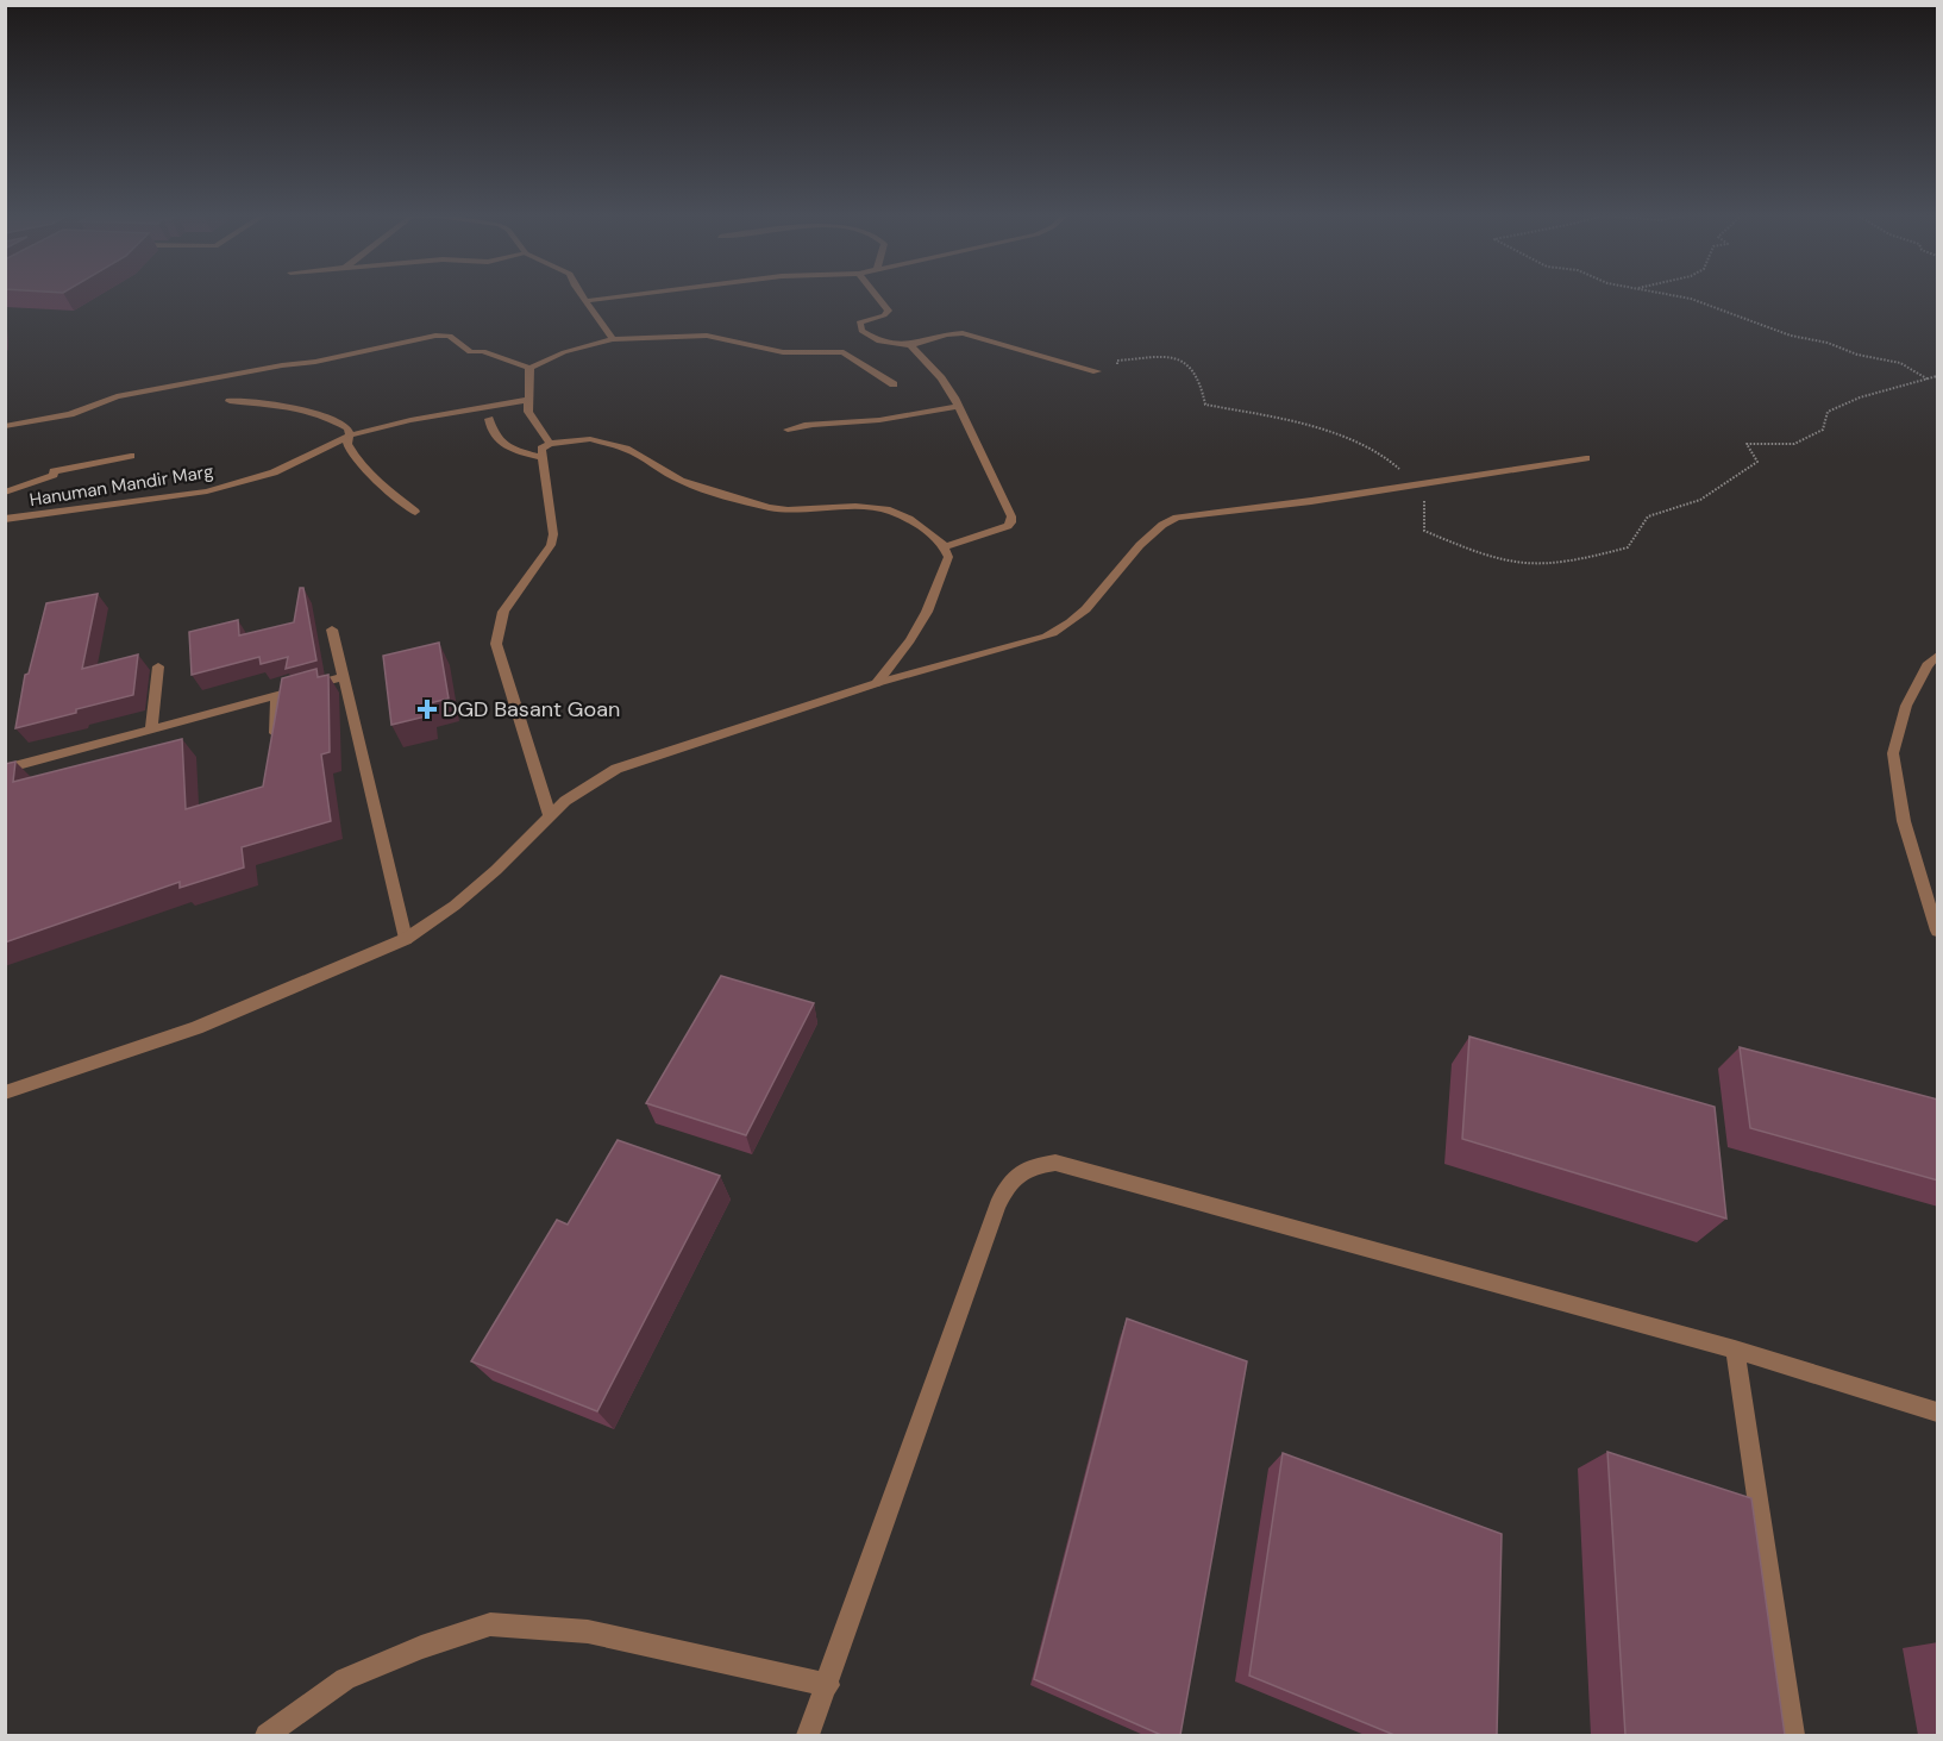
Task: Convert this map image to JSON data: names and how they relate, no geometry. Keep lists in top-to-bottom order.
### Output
{
  "streets": {
    "street": ["Hanuman Mandir Marg"]
  },
  "places": {
    "health": ["DGD Basant Goan"]
  }
}
